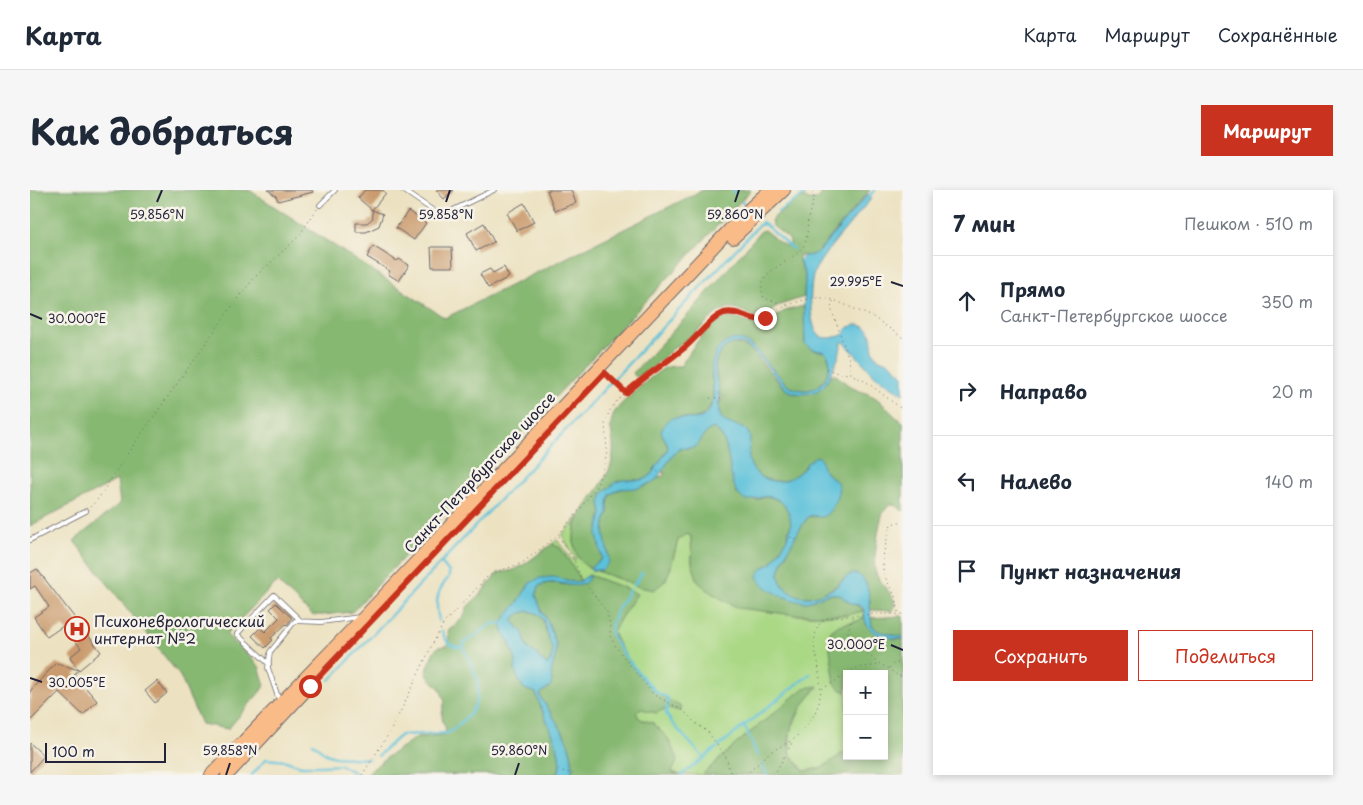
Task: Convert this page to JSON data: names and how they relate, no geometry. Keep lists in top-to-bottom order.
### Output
{
  "streets": {
    "main road": ["Санкт-Петербургское шоссе"]
  },
  "places": {
    "hospital": ["Психоневрологический интернат №2"]
  },
  "scale_bar": "100 m",
  "page": {
    "header": "Карта",
    "nav": ["Карта", "Маршрут", "Сохранённые"],
    "title": "Как добраться",
    "buttons": [
      "Маршрут",
      ["Сохранить", "Поделиться"]
    ],
    "heading": ["7 мин", "Пешком · 510 m"],
    "list": [
      ["Прямо", "Санкт-Петербургское шоссе", "350 m"],
      ["Направо", "20 m"],
      ["Налево", "140 m"],
      "Пункт назначения"
    ],
    "map_buttons": ["+", "−"],
    "scale": "100 m"
  },
  "coordinates": [
    "59.856°N",
    "59.858°N",
    "59.860°N",
    "29.995°E",
    "30.000°E",
    "30.005°E"
  ]
}
